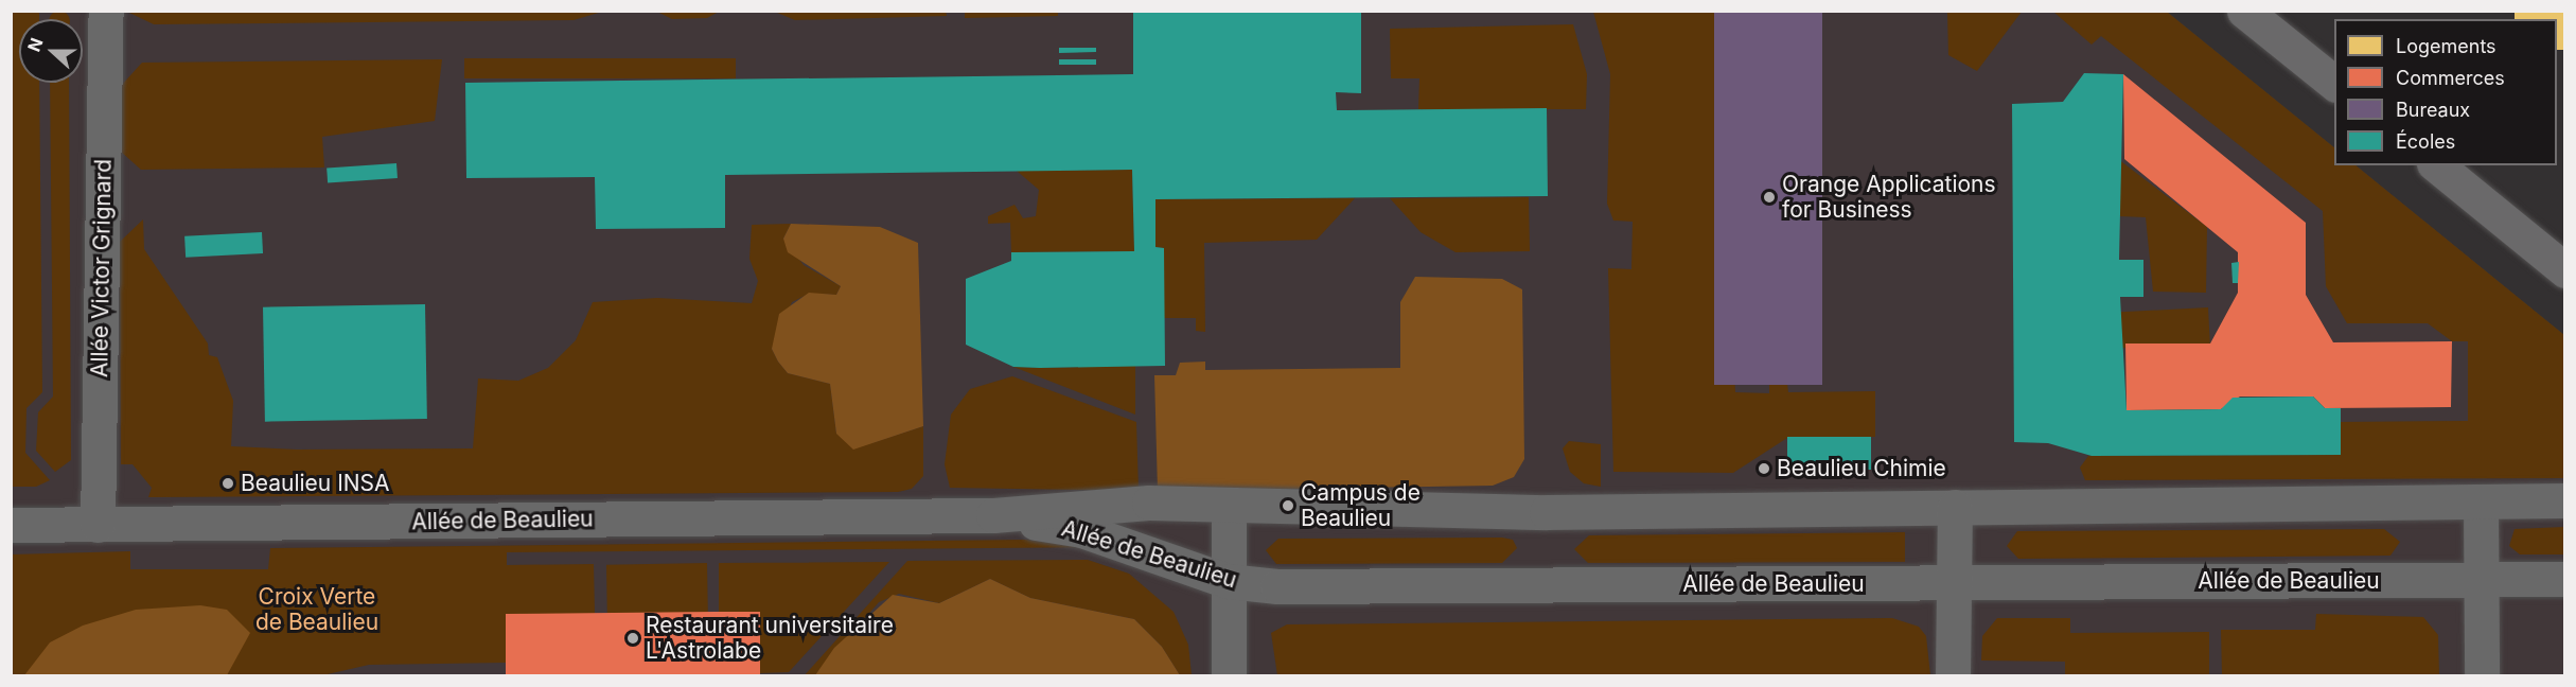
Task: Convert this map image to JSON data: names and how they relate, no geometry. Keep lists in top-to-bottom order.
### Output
{
  "streets": {
    "street": ["Allée Victor Grignard", "Allée de Beaulieu"]
  },
  "crossings": [
    ["Allée Victor Grignard", "Allée de Beaulieu"]
  ],
  "parks": ["Croix Verte de Beaulieu"],
  "places": [
    "Orange Applications for Business",
    "Beaulieu Chimie",
    "Beaulieu INSA",
    "Campus de Beaulieu",
    "Restaurant universitaire L'Astrolabe"
  ],
  "legend": [
    "Logements",
    "Commerces",
    "Bureaux",
    "Écoles"
  ],
  "north": "left"
}
